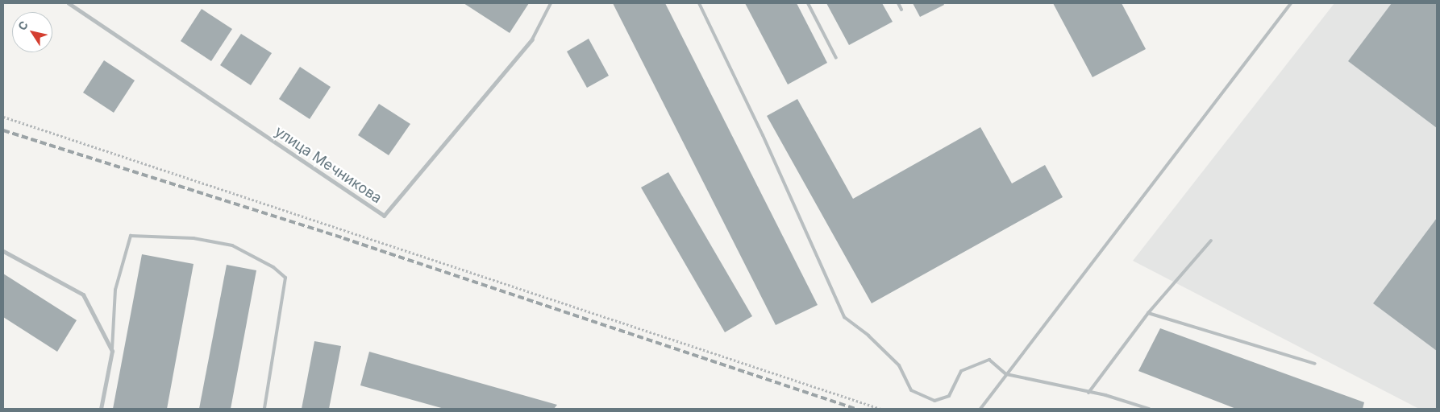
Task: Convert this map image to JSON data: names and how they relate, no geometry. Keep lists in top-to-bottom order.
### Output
{
  "streets": {
    "street": ["улица Мечникова"]
  },
  "north": "top left"
}
